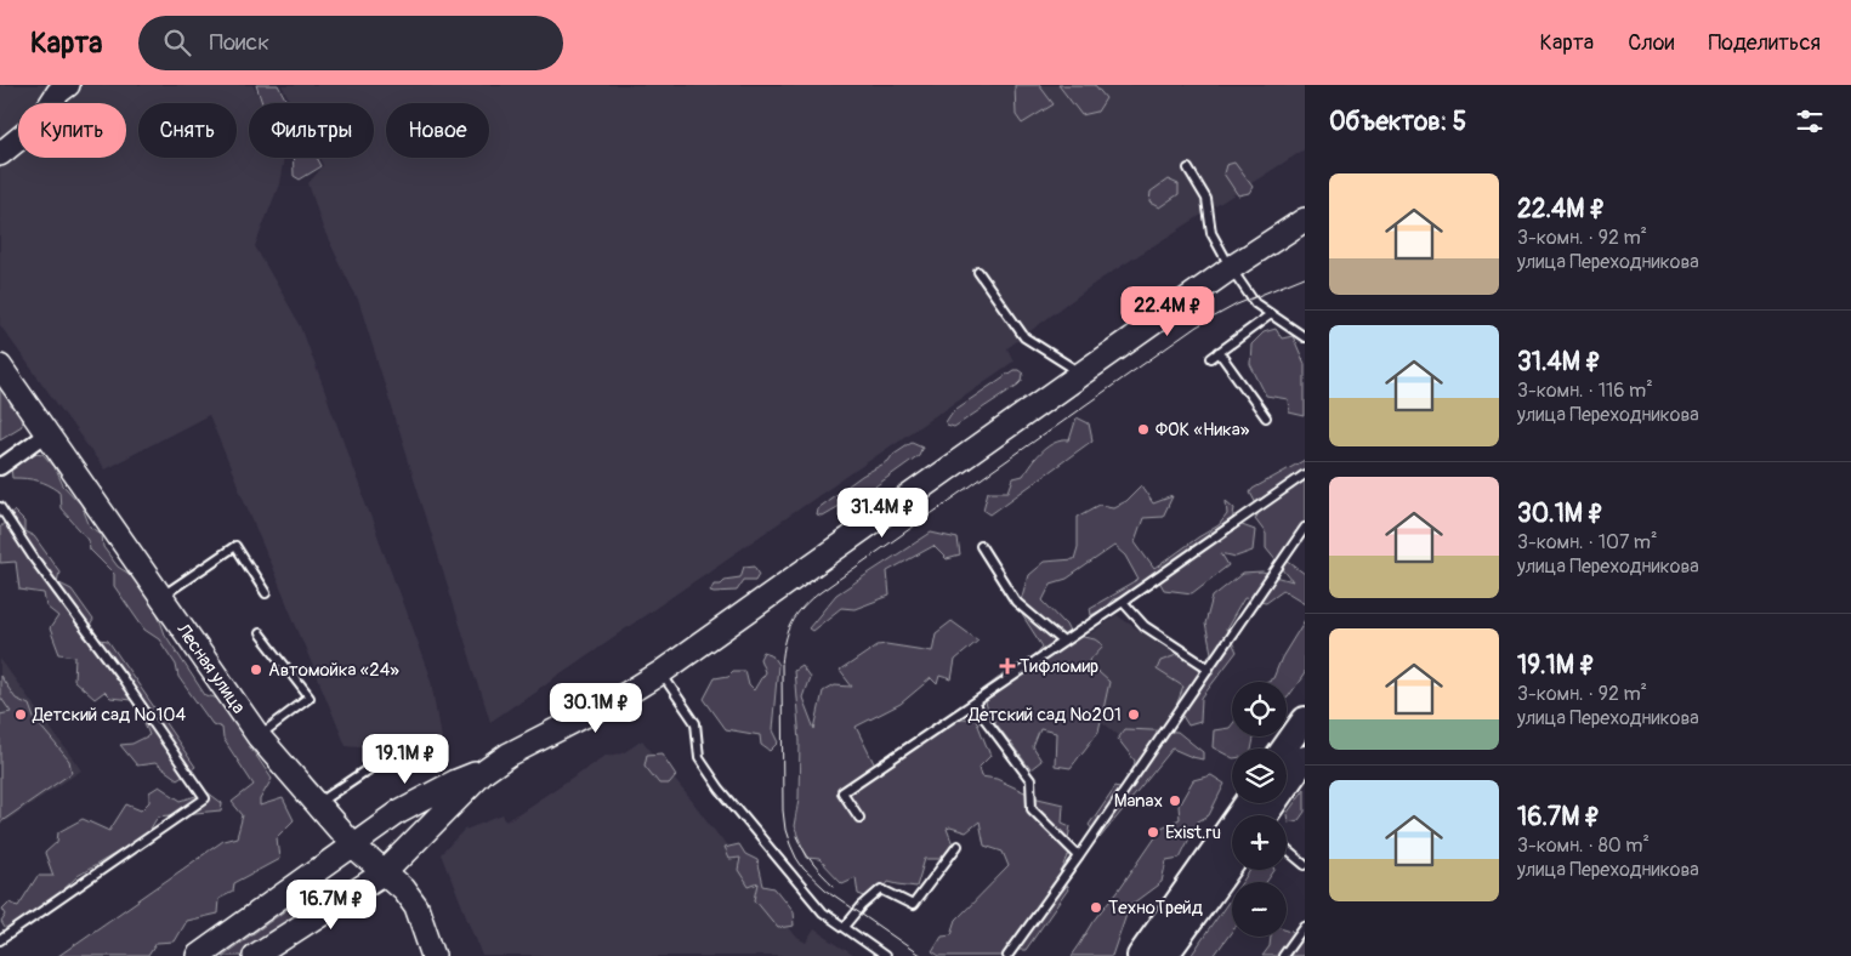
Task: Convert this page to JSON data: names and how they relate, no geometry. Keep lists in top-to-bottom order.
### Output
{
  "streets": {
    "main road": ["Лесная улица"]
  },
  "places": {
    "other": [
      "ФОК «Ника»",
      "Автомойка «24»",
      "Детский сад №104",
      "Детский сад №201",
      "Manax",
      "Exist.ru",
      "ТехноТрейд"
    ],
    "health": ["Тифломир"]
  },
  "page": {
    "header": "Карта",
    "search": "Поиск",
    "nav": ["Карта", "Слои", "Поделиться"],
    "heading": "Объектов: 5",
    "chip": [
      "Купить",
      "Снять",
      "Фильтры",
      "Новое"
    ],
    "list": [
      {
        "name": "22.4M ₽",
        "note": "3-комн. · 92 m² · улица Переходникова"
      },
      {
        "name": "31.4M ₽",
        "note": "3-комн. · 116 m² · улица Переходникова"
      },
      {
        "name": "30.1M ₽",
        "note": "3-комн. · 107 m² · улица Переходникова"
      },
      {
        "name": "19.1M ₽",
        "note": "3-комн. · 92 m² · улица Переходникова"
      },
      {
        "name": "16.7M ₽",
        "note": "3-комн. · 80 m² · улица Переходникова"
      }
    ],
    "price": [
      "22.4M ₽",
      "31.4M ₽",
      "30.1M ₽",
      "19.1M ₽",
      "16.7M ₽"
    ],
    "map_buttons": ["+", "−"]
  }
}
